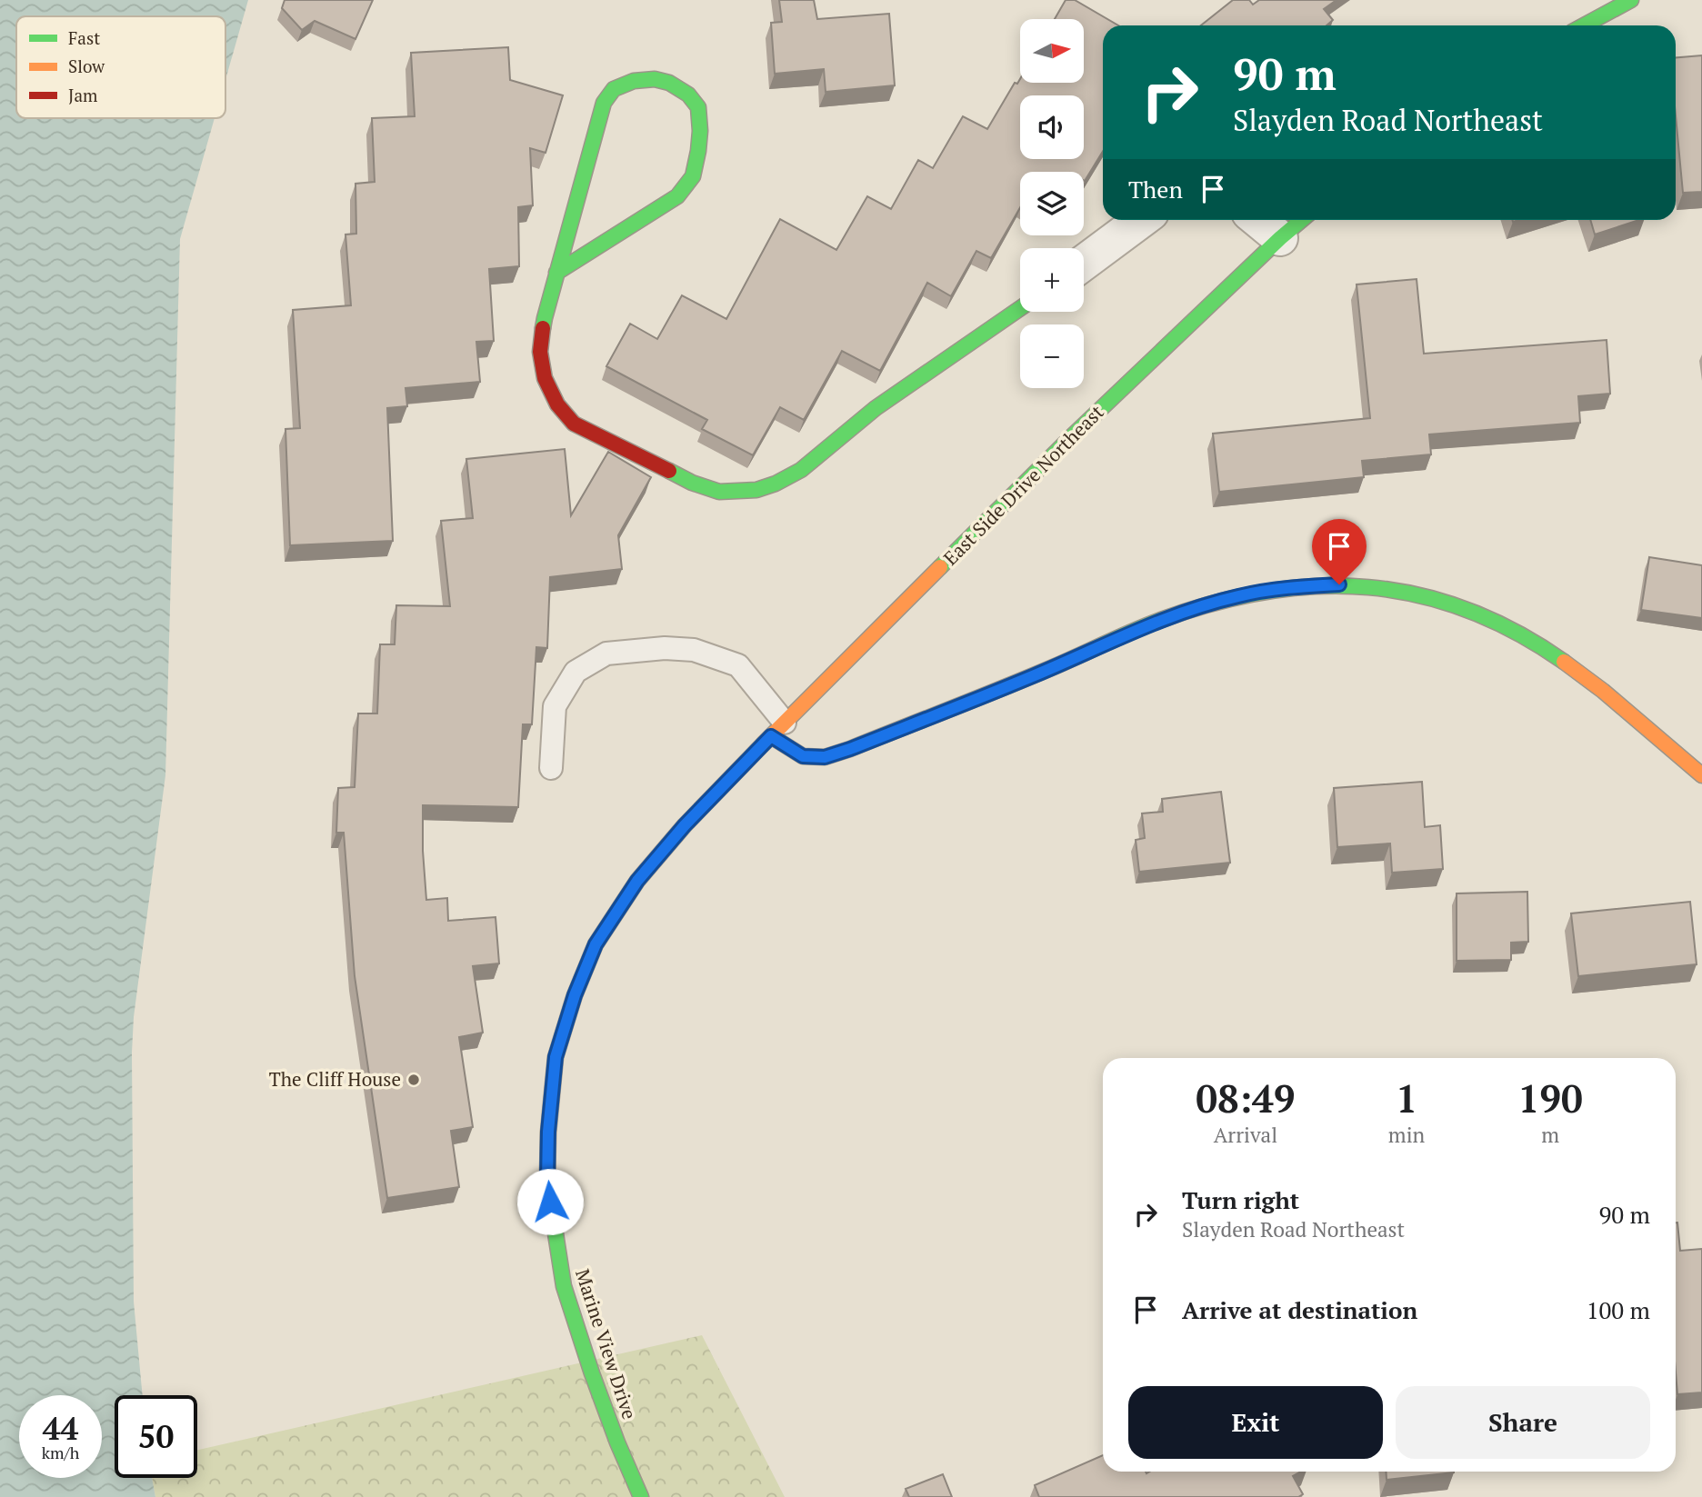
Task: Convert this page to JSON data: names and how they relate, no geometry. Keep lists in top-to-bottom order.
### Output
{
  "streets": {
    "street": ["East Side Drive Northeast", "Marine View Drive"]
  },
  "crossings": [
    ["East Side Drive Northeast", "Marine View Drive"]
  ],
  "places": ["The Cliff House"],
  "legend": ["Fast", "Slow", "Jam"],
  "north": "right",
  "page": {
    "map_buttons": ["+", "−"],
    "turn": ["90 m", "Slayden Road Northeast"],
    "then": "Then",
    "eta": [
      "08:49",
      "Arrival",
      "1",
      "min",
      "190",
      "m"
    ],
    "list": [
      {
        "name": "Turn right",
        "note": "Slayden Road Northeast",
        "value": "90 m"
      },
      {
        "name": "Arrive at destination",
        "value": "100 m"
      }
    ],
    "buttons": ["Exit", "Share"],
    "speed": "44 km/h",
    "limit": "50"
  }
}
